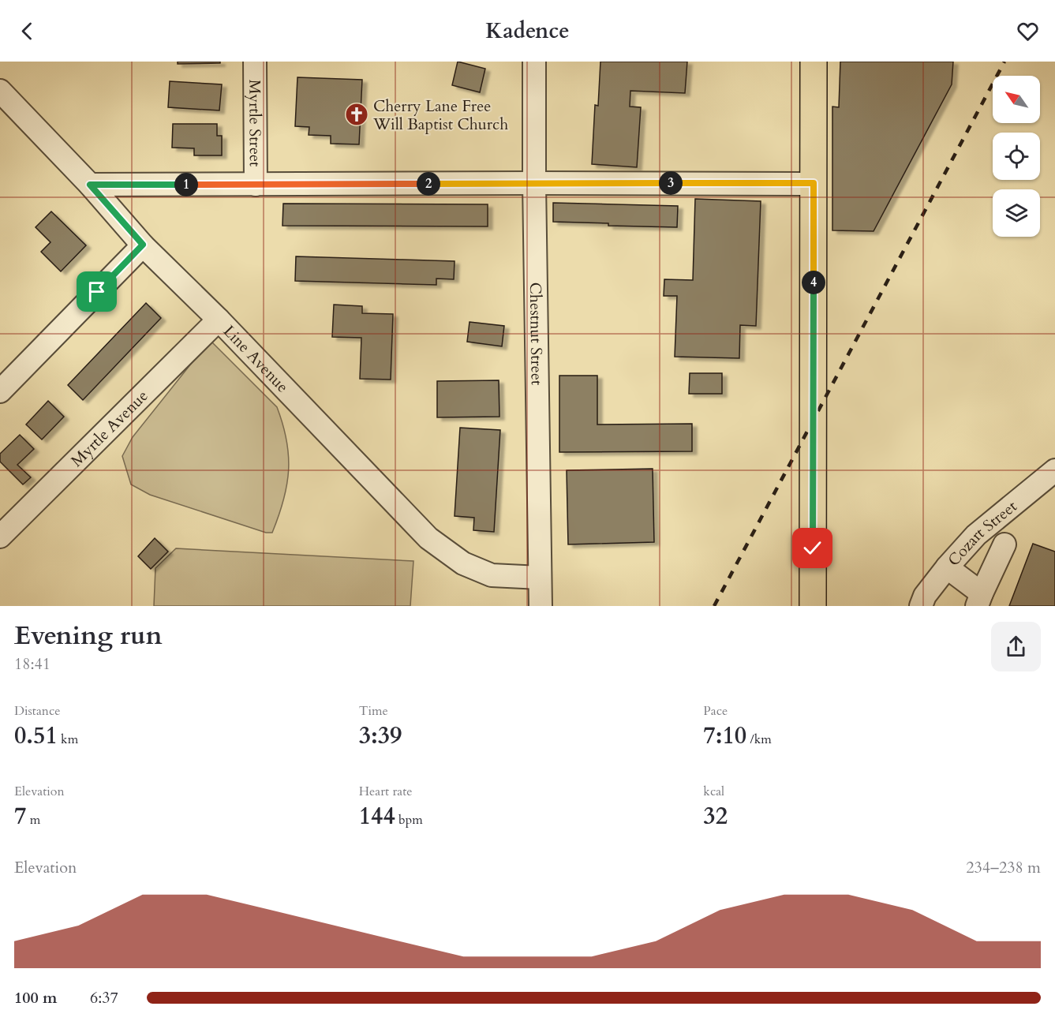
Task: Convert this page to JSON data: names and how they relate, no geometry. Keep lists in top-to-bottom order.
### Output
{
  "streets": {
    "street": [
      "Myrtle Street",
      "Chestnut Street",
      "Line Avenue",
      "Myrtle Avenue",
      "Cozart Street"
    ]
  },
  "crossings": [
    ["Chestnut Street", "Line Avenue"],
    ["Line Avenue", "Myrtle Avenue"]
  ],
  "places": {
    "church": ["Cherry Lane Free Will Baptist Church"]
  },
  "north": "top left",
  "page": {
    "header": "Kadence",
    "pins": [
      "3",
      "2",
      "1",
      "4"
    ],
    "heading": ["Evening run", "18:41"],
    "stats": [
      ["Distance", "0.51 km"],
      ["Time", "3:39"],
      ["Pace", "7:10 /km"],
      ["Elevation", "7 m"],
      ["Heart rate", "144 bpm"],
      ["kcal", "32"]
    ],
    "chart": ["Elevation", "234–238 m"],
    "list": [
      {
        "name": "100 m",
        "note": "6:37"
      }
    ]
  }
}
